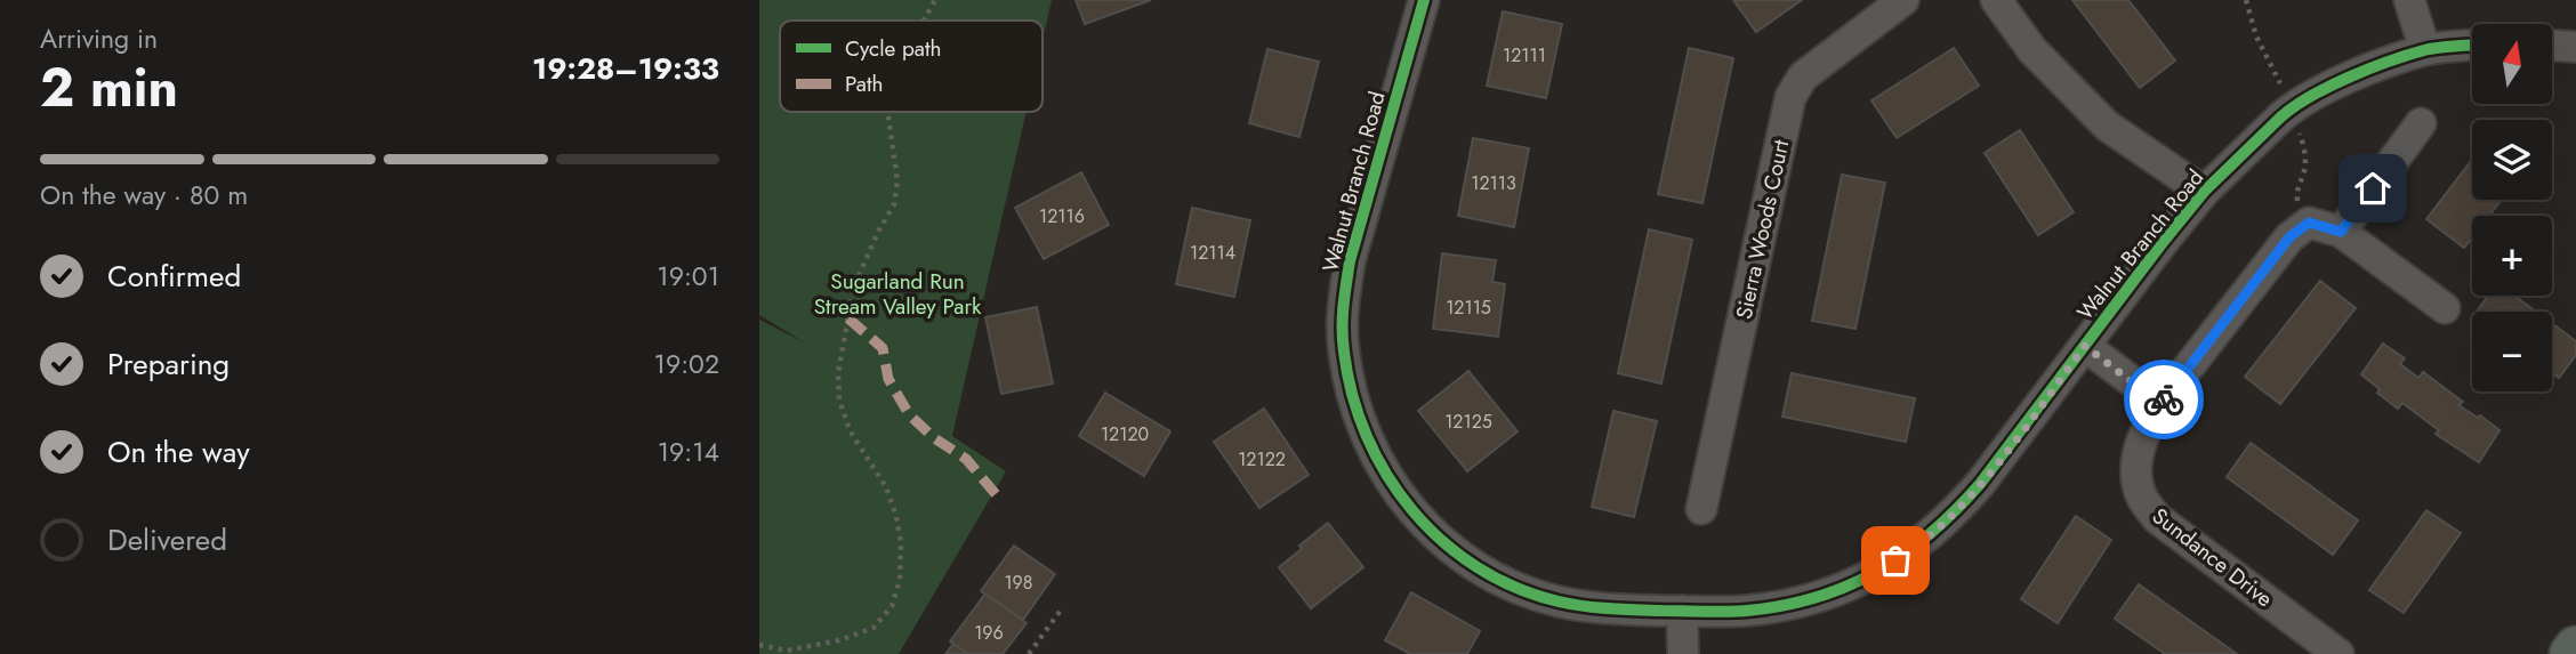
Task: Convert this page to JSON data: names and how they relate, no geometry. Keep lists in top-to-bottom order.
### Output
{
  "streets": {
    "street": ["Walnut Branch Road", "Sierra Woods Court", "Sundance Drive"]
  },
  "parks": ["Sugarland Run Stream Valley Park"],
  "house_numbers": [
    "12111",
    "12113",
    "12116",
    "12114",
    "12115",
    "12125",
    "12120",
    "12122",
    "198",
    "196"
  ],
  "legend": ["Cycle path", "Path"],
  "north": "top",
  "page": {
    "heading": ["2 min", "Arriving in", "19:28–19:33"],
    "map_buttons": ["+", "−"],
    "bar": "On the way · 80 m",
    "list": [
      ["Confirmed", "19:01"],
      ["Preparing", "19:02"],
      ["On the way", "19:14"],
      "Delivered"
    ]
  }
}
